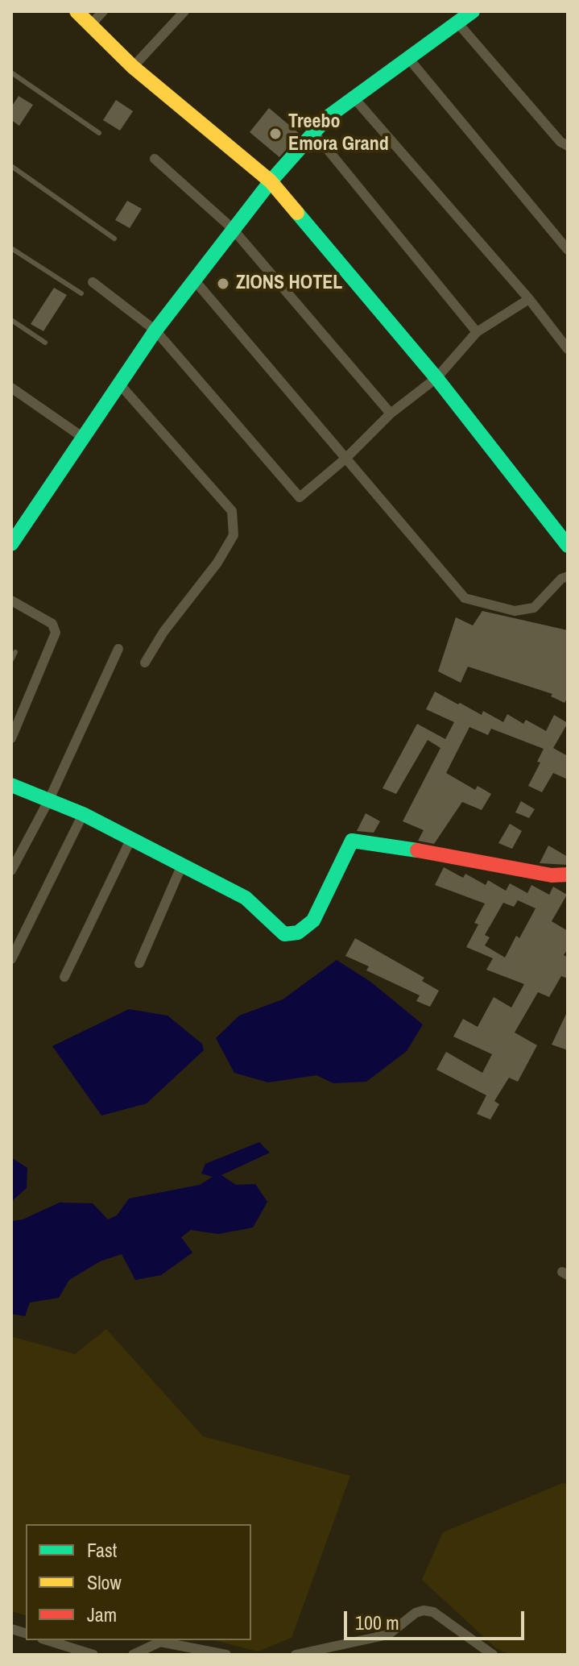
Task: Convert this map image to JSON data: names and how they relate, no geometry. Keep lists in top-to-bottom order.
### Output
{
  "places": ["Treebo Emora Grand", "ZIONS HOTEL"],
  "legend": ["Fast", "Slow", "Jam"],
  "scale_bar": "100 m"
}
